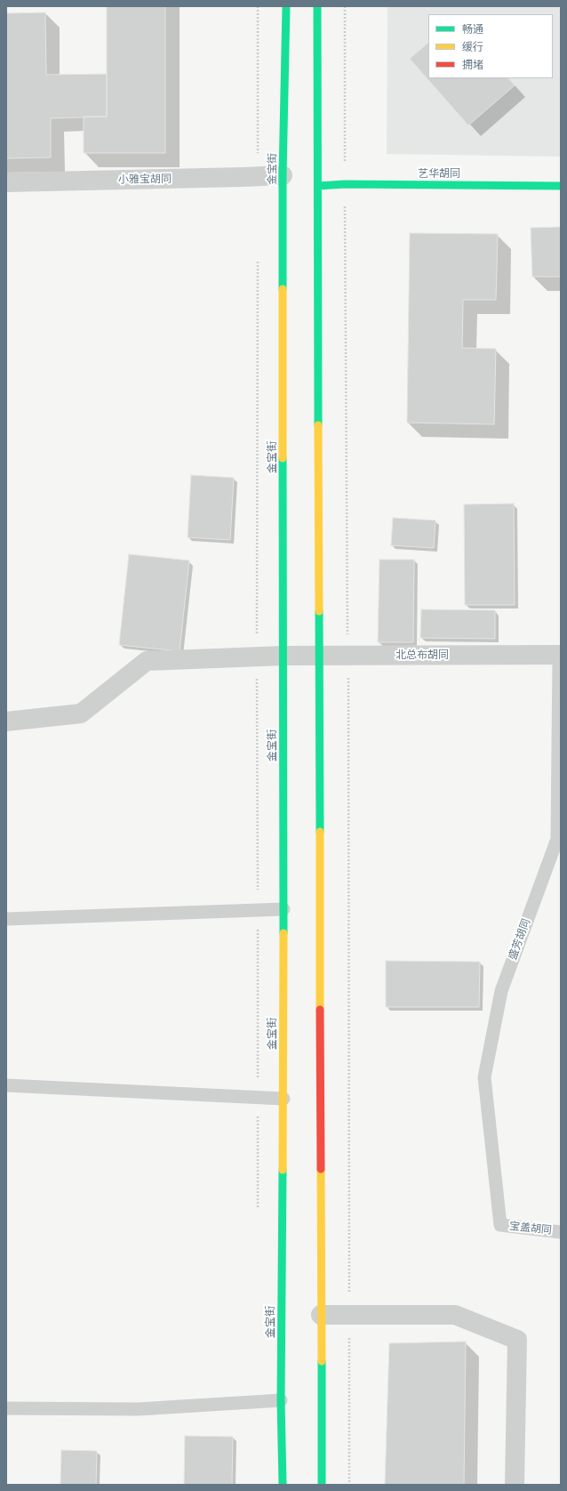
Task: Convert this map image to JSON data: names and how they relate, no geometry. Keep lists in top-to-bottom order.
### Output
{
  "streets": {
    "main road": ["金宝街", "艺华胡同"],
    "street": ["小雅宝胡同", "北总布胡同"],
    "lane": ["盛芳胡同", "宝盖胡同"]
  },
  "crossings": [
    ["金宝街", "小雅宝胡同"],
    ["金宝街", "北总布胡同"],
    ["北总布胡同", "盛芳胡同"],
    ["盛芳胡同", "宝盖胡同"]
  ],
  "legend": ["畅通", "缓行", "拥堵"]
}
